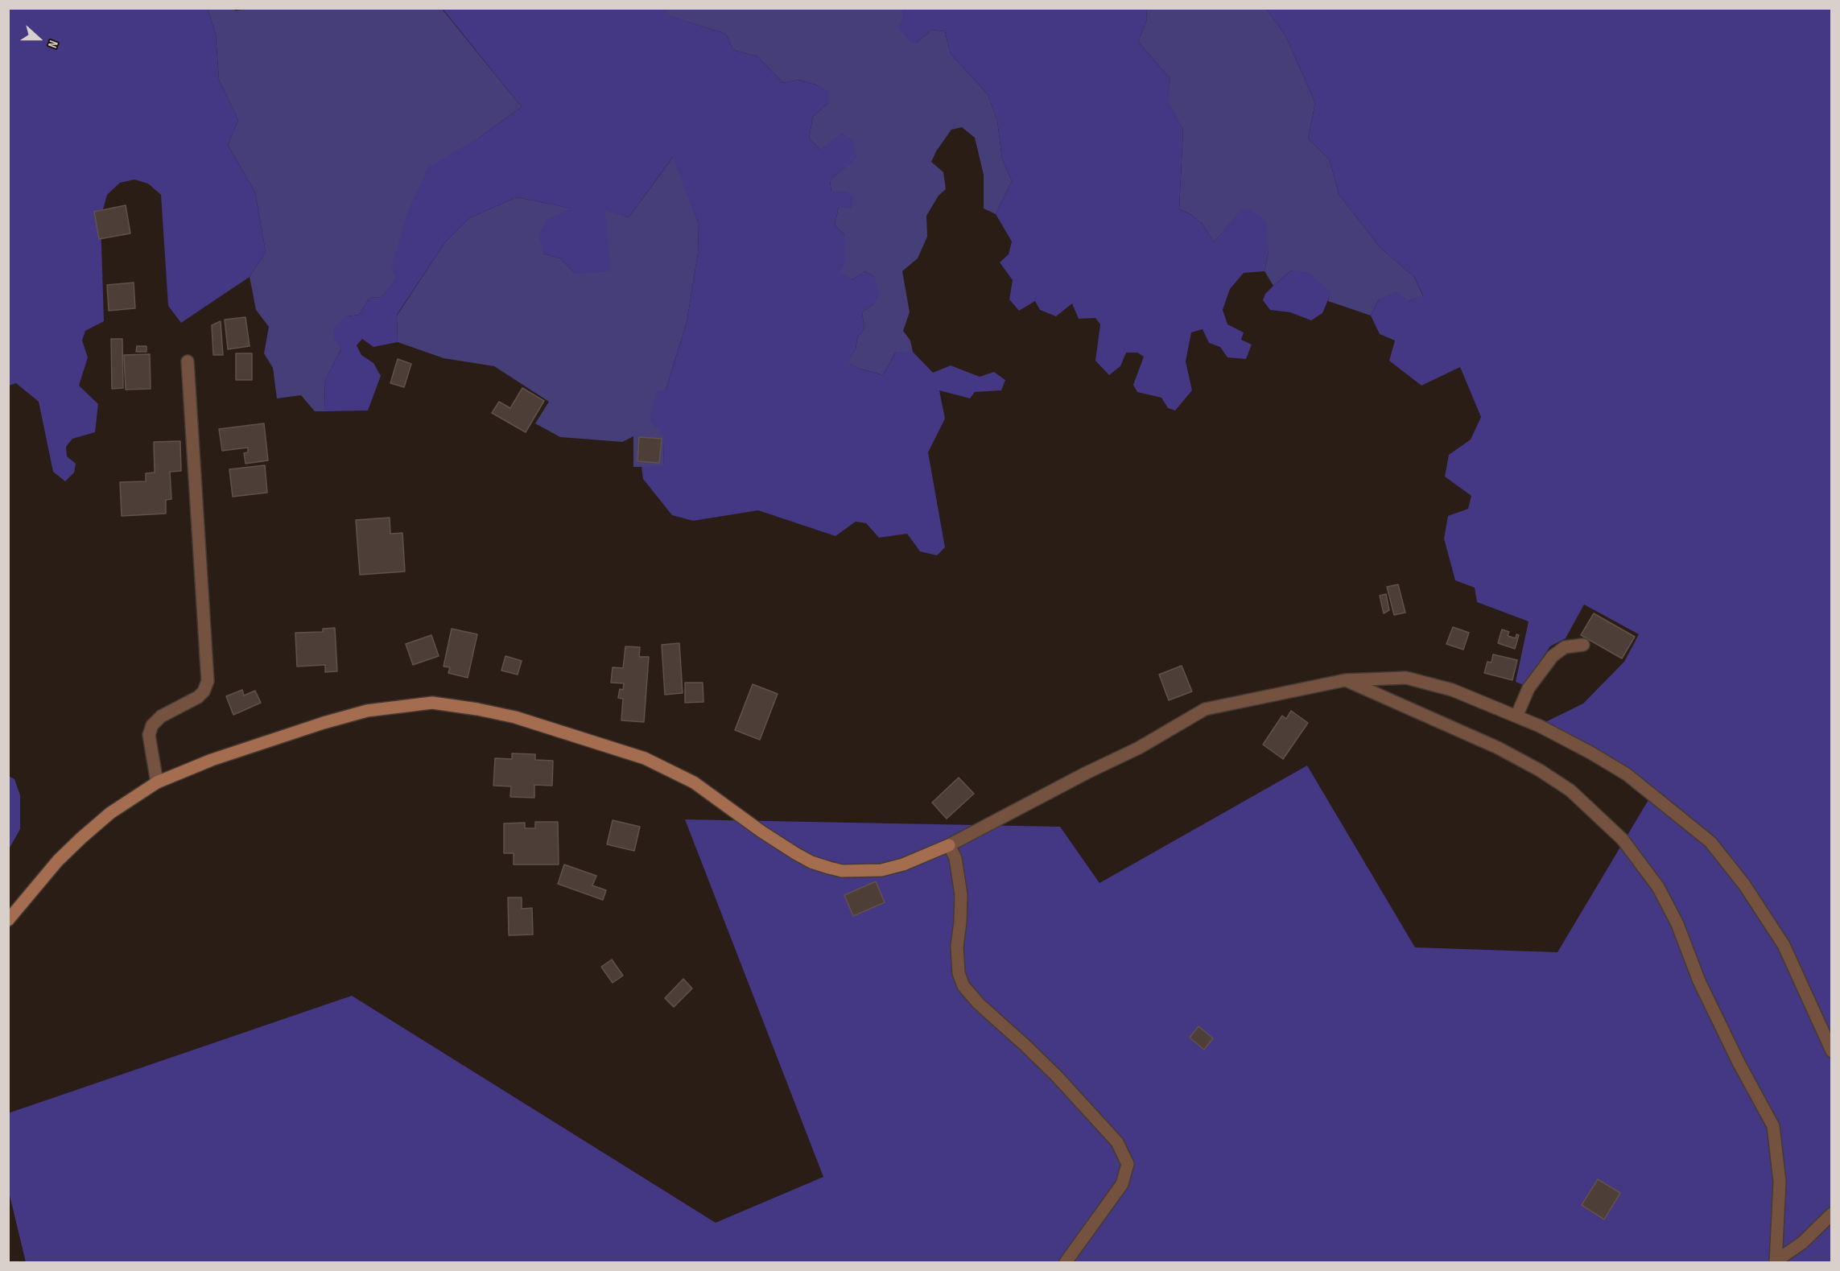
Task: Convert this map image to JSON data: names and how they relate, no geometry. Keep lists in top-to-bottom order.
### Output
{
  "north": "right"
}
